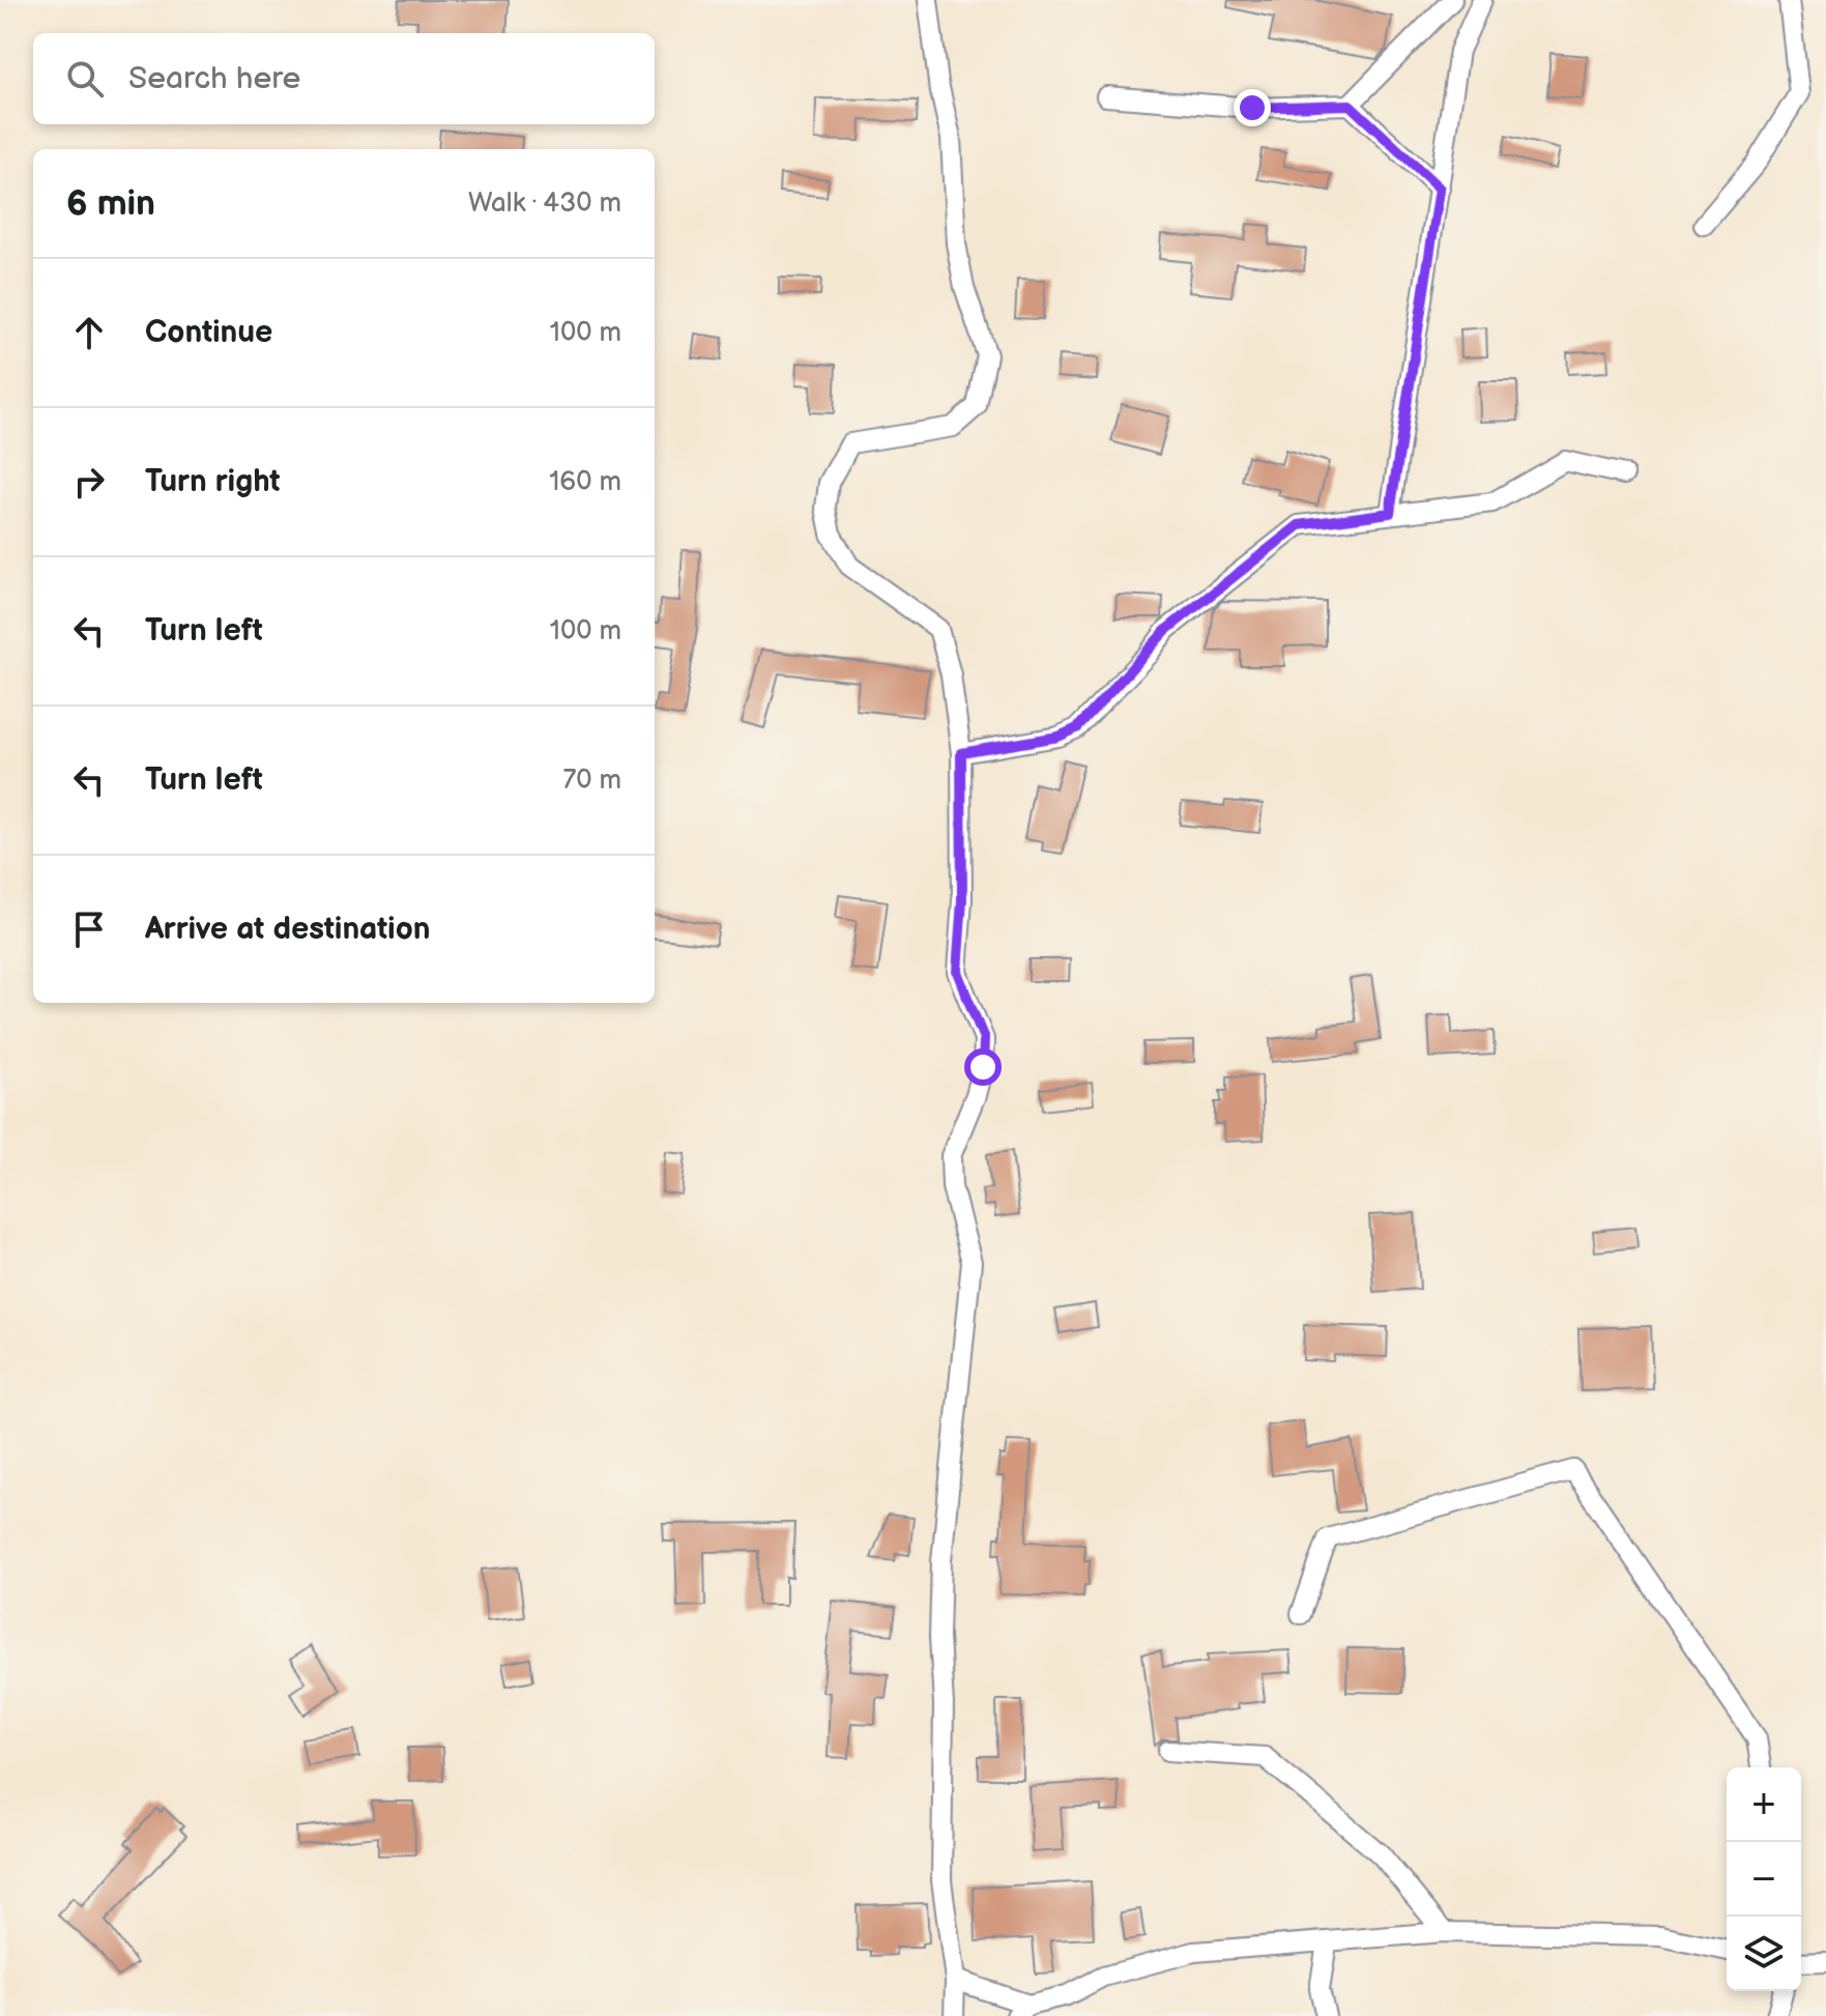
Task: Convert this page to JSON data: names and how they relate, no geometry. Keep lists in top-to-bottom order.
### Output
{
  "page": {
    "search": "Search here",
    "heading": ["6 min", "Walk · 430 m"],
    "list": [
      ["Continue", "100 m"],
      ["Turn right", "160 m"],
      ["Turn left", "100 m"],
      ["Turn left", "70 m"],
      "Arrive at destination"
    ],
    "map_buttons": ["+", "−"]
  }
}
